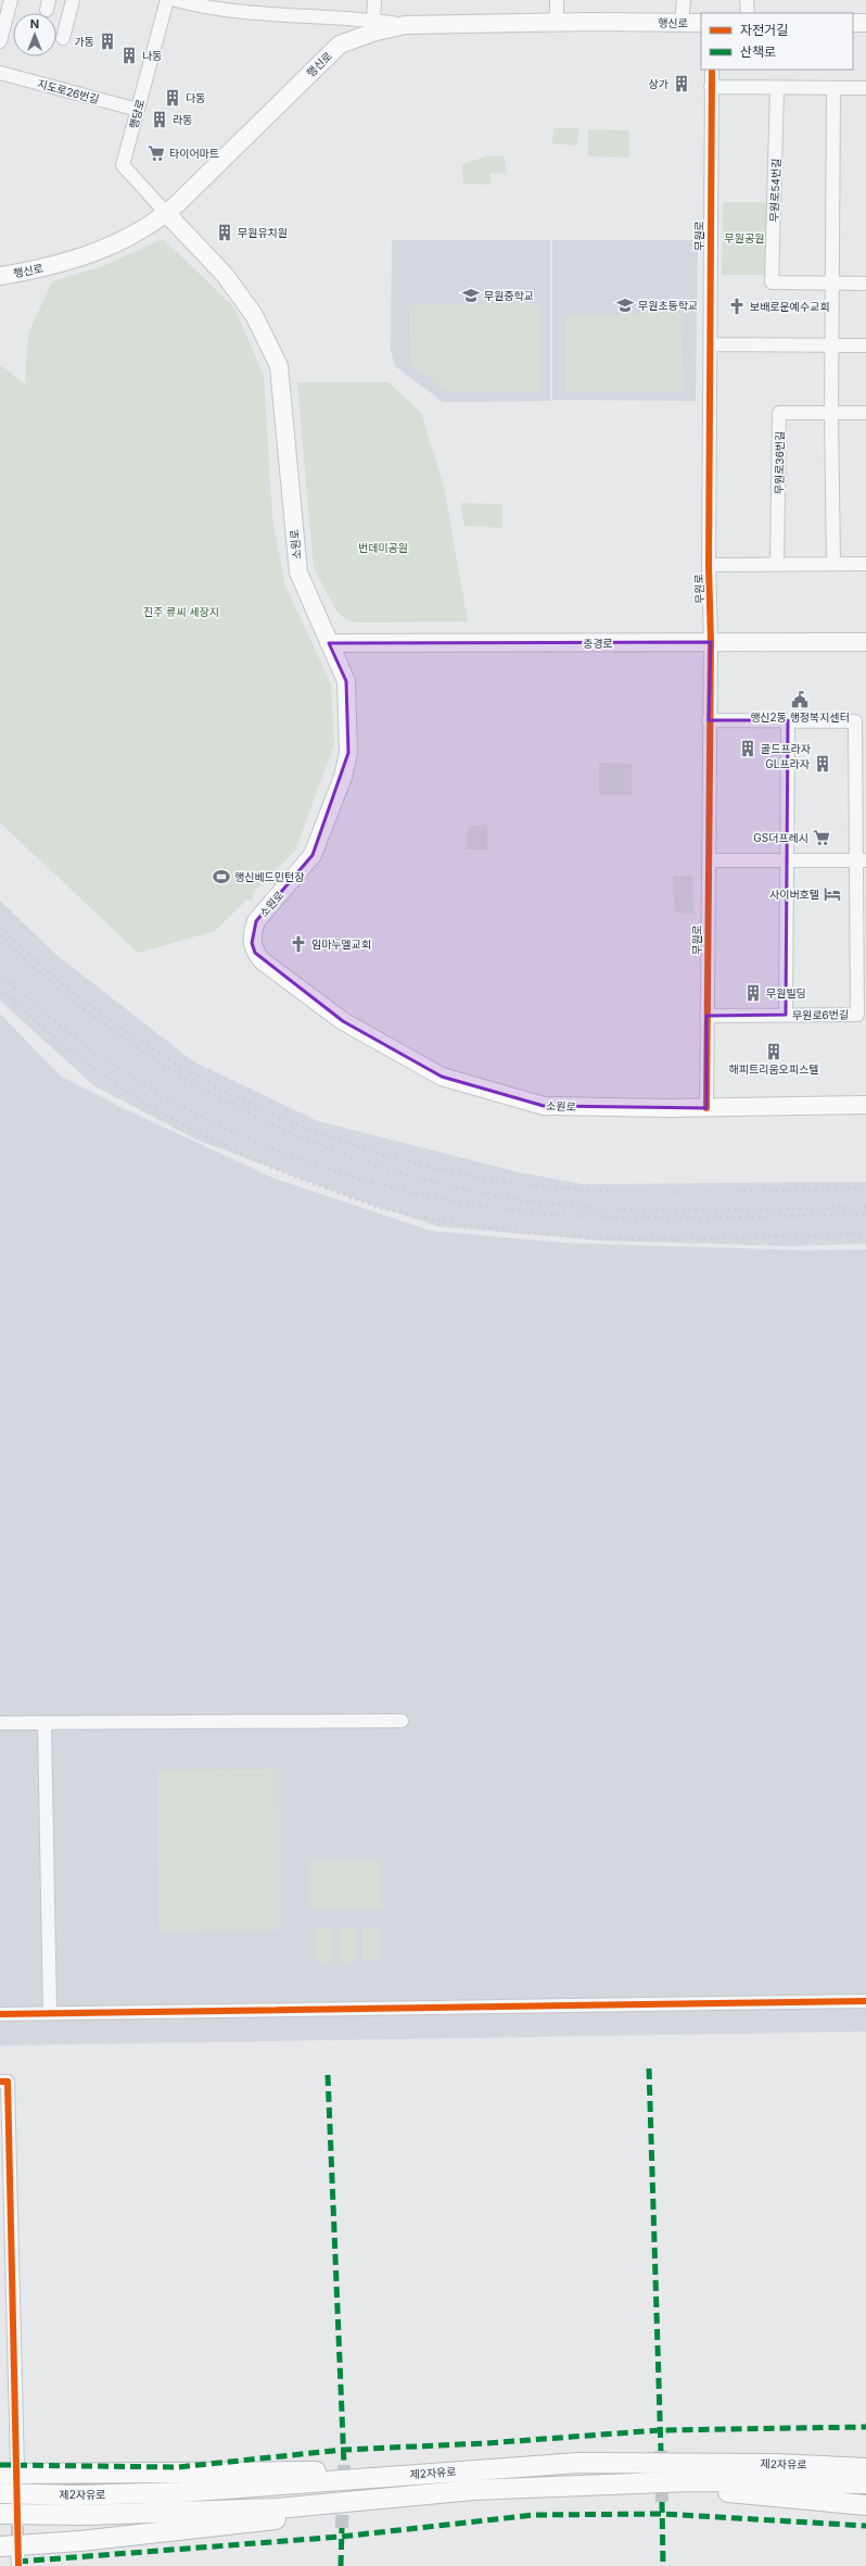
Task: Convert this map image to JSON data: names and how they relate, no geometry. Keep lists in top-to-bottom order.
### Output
{
  "streets": {
    "highway": ["제2자유로"],
    "main road": ["행신로", "소원로", "충경로"],
    "street": [
      "지도로26번길",
      "행당로",
      "무원로54번길",
      "무원로",
      "무원로36번길",
      "무원로6번길"
    ]
  },
  "crossings": [
    ["행신로", "행당로"],
    ["행신로", "소원로"],
    ["지도로26번길", "행당로"],
    ["행당로", "소원로"],
    ["무원로", "소원로"],
    ["무원로", "충경로"],
    ["무원로", "무원로6번길"],
    ["소원로", "충경로"]
  ],
  "parks": ["무원공원", "번데미공원", "진주 류씨 세장지"],
  "places": {
    "building": [
      "가동",
      "나동",
      "상가",
      "다동",
      "라동",
      "무원유치원",
      "골드프라자",
      "GL프라자",
      "무원빌딩",
      "해피트리움오피스텔"
    ],
    "supermarket": ["타이어마트", "GS더프레시"],
    "school or university": ["무원중학교", "무원초등학교"],
    "church": ["보배로운예수교회", "임마누엘교회"],
    "public building": ["행신2동 행정복지센터"],
    "sports": ["행신베드민턴장"],
    "hotel": ["사이버호텔"]
  },
  "legend": ["자전거길", "산책로"],
  "north": "top"
}
